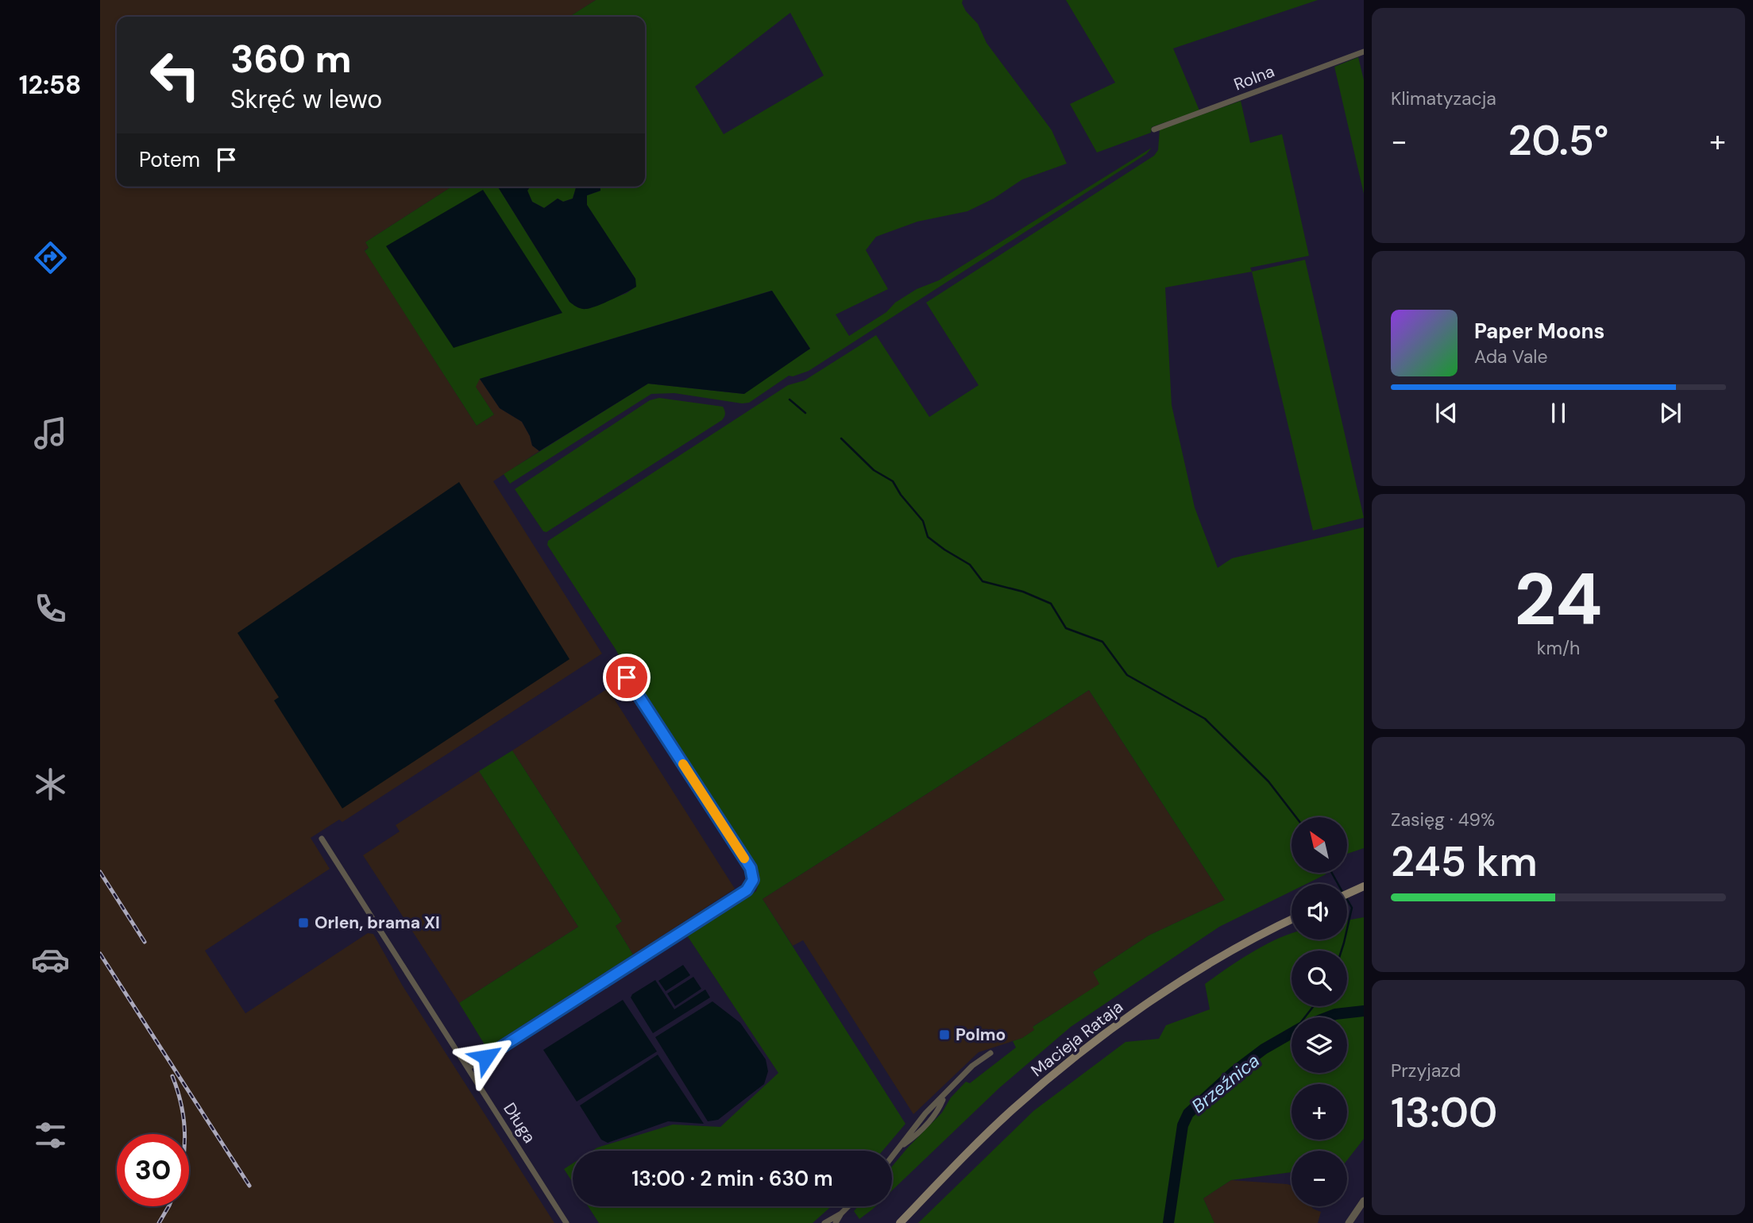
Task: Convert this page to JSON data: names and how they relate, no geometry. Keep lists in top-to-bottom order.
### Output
{
  "streets": {
    "main road": ["Macieja Rataja"],
    "street": ["Rolna", "Długa"]
  },
  "water": ["Brzeźnica"],
  "places": {
    "transit": ["Orlen, brama XI", "Polmo"]
  },
  "north": "top left",
  "page": {
    "tabs": "12:58",
    "tile": [
      "Klimatyzacja",
      ["24", "km/h"],
      ["Zasięg · 49%", "245 km"],
      ["Przyjazd", "13:00"]
    ],
    "turn": ["360 m", "Skręć w lewo"],
    "heat": ["−", "20.5°", "+"],
    "then": "Potem",
    "song": ["Paper Moons", "Ada Vale"],
    "map_buttons": ["+", "−"],
    "limit": "30",
    "trip": "13:00 · 2 min · 630 m"
  }
}
